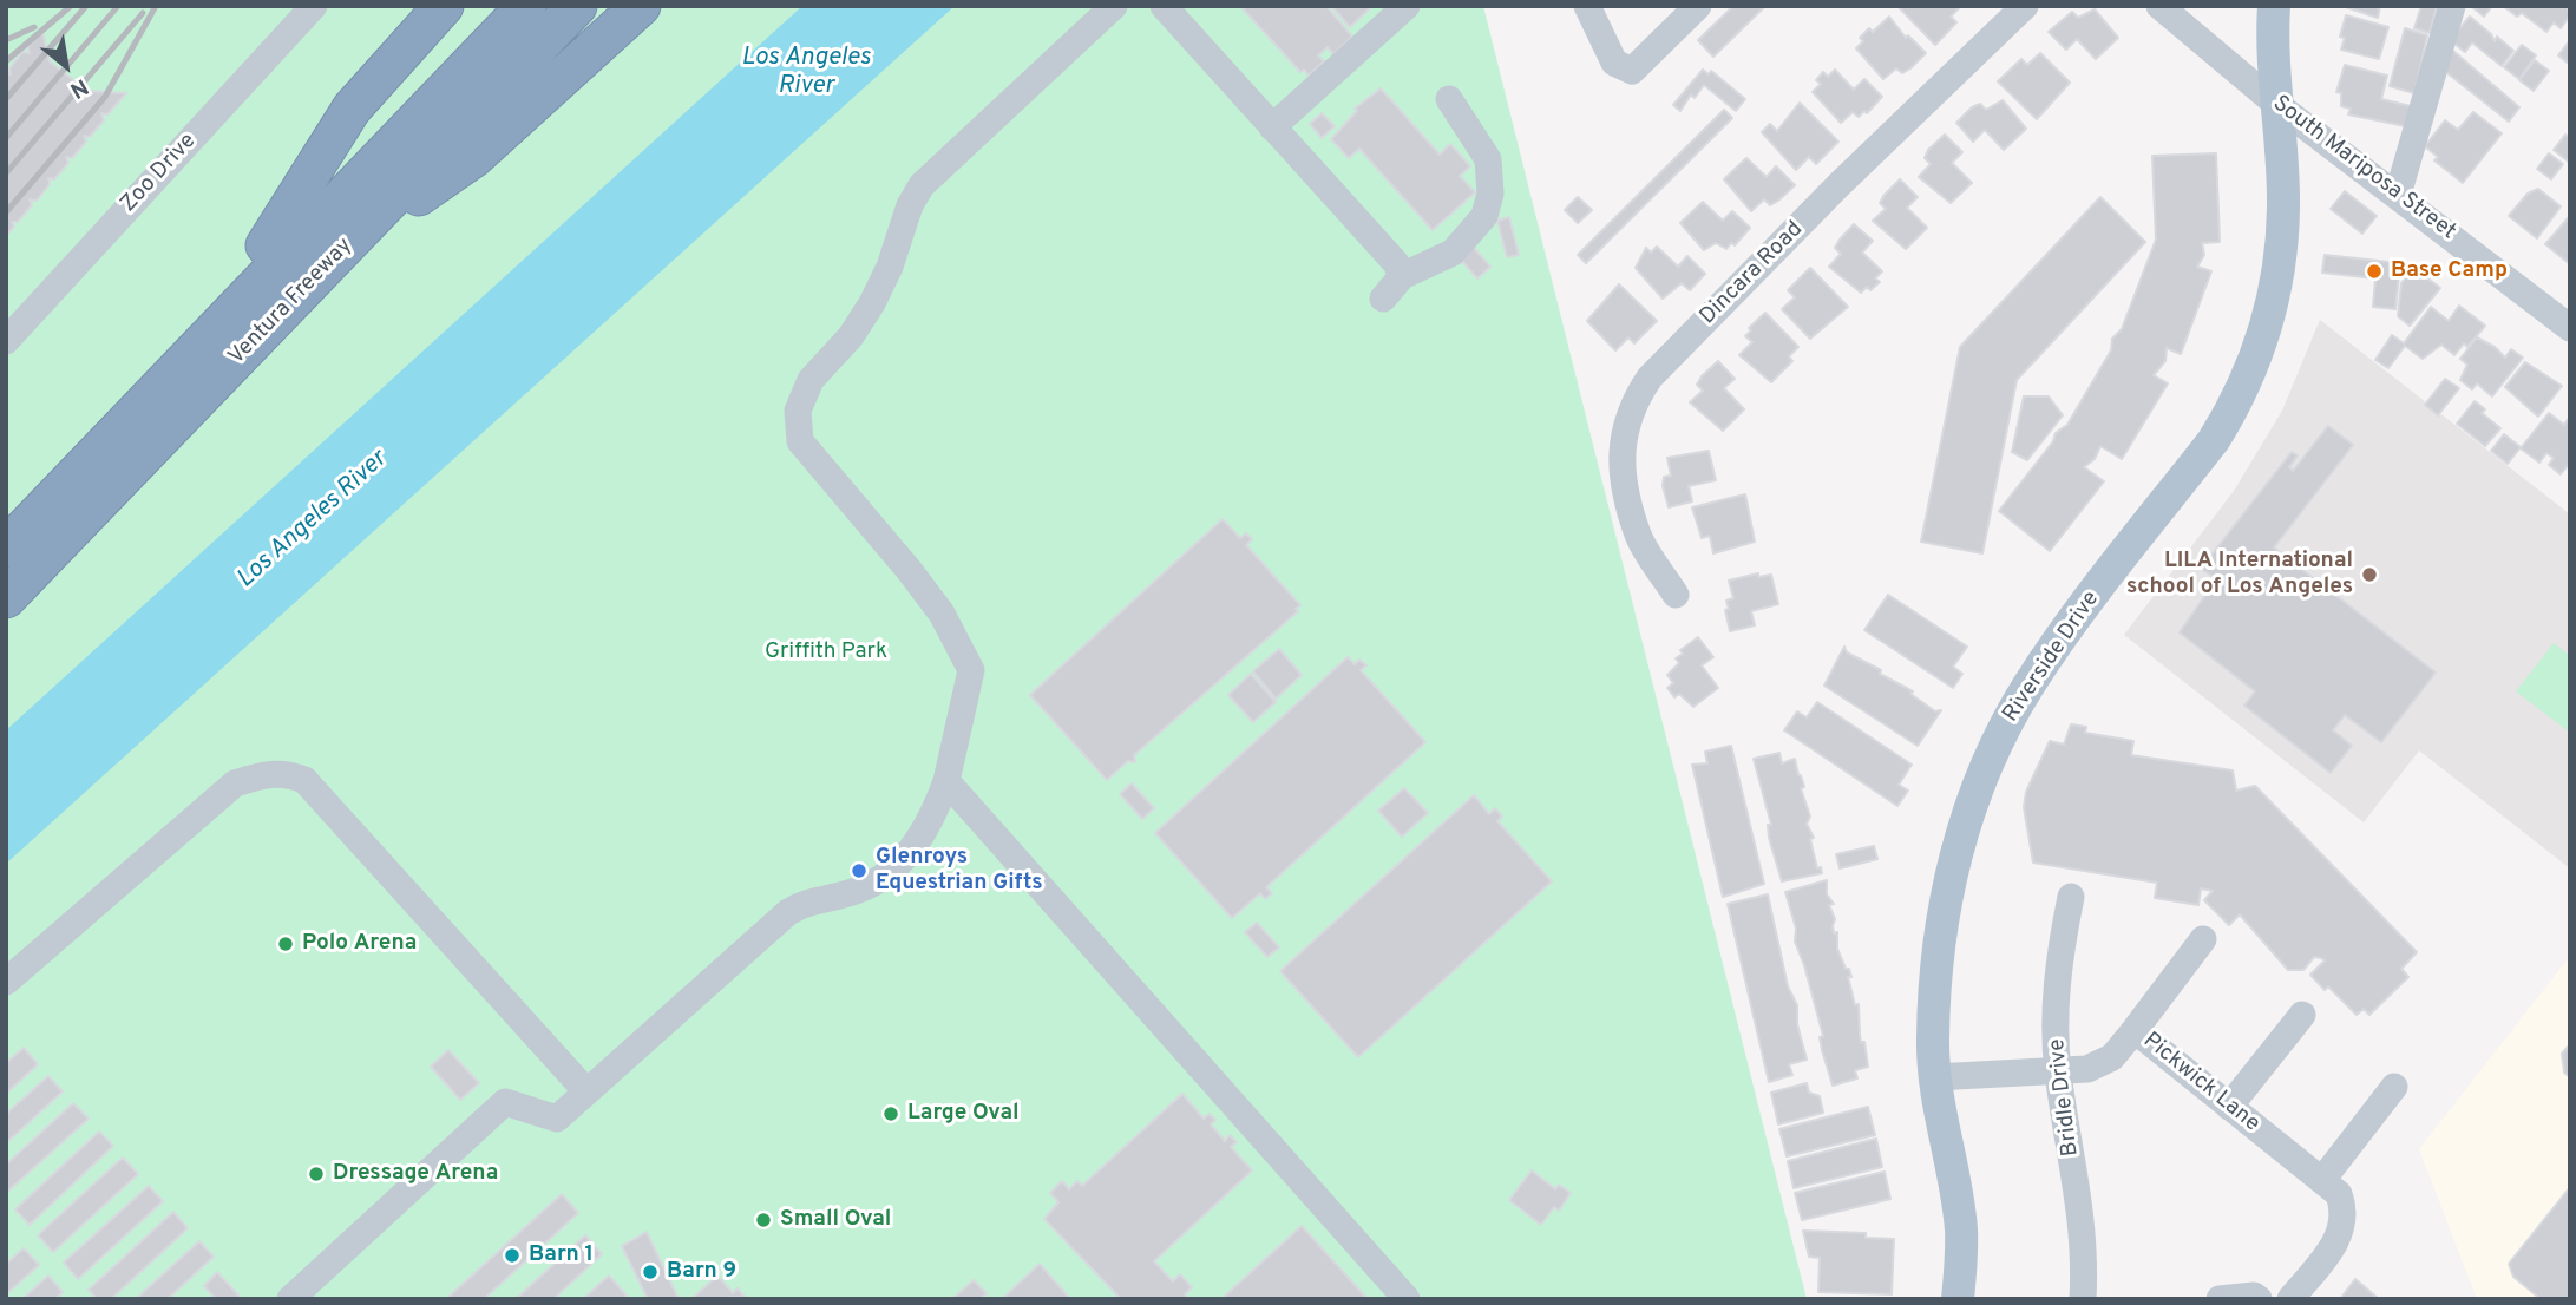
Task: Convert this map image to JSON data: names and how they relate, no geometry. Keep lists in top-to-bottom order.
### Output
{
  "streets": {
    "highway": ["Ventura Freeway"],
    "main road": ["Riverside Drive"],
    "street": [
      "South Mariposa Street",
      "Zoo Drive",
      "Dincara Road",
      "Pickwick Lane",
      "Bridle Drive"
    ]
  },
  "crossings": [
    ["South Mariposa Street", "Riverside Drive"],
    ["Riverside Drive", "Pickwick Lane"],
    ["Pickwick Lane", "Bridle Drive"]
  ],
  "water": ["Los Angeles River"],
  "parks": ["Griffith Park"],
  "places": [
    "Base Camp",
    "LILA International school of Los Angeles",
    "Glenroys Equestrian Gifts",
    "Polo Arena",
    "Large Oval",
    "Dressage Arena",
    "Small Oval",
    "Barn 1",
    "Barn 9"
  ],
  "north": "bottom right"
}
